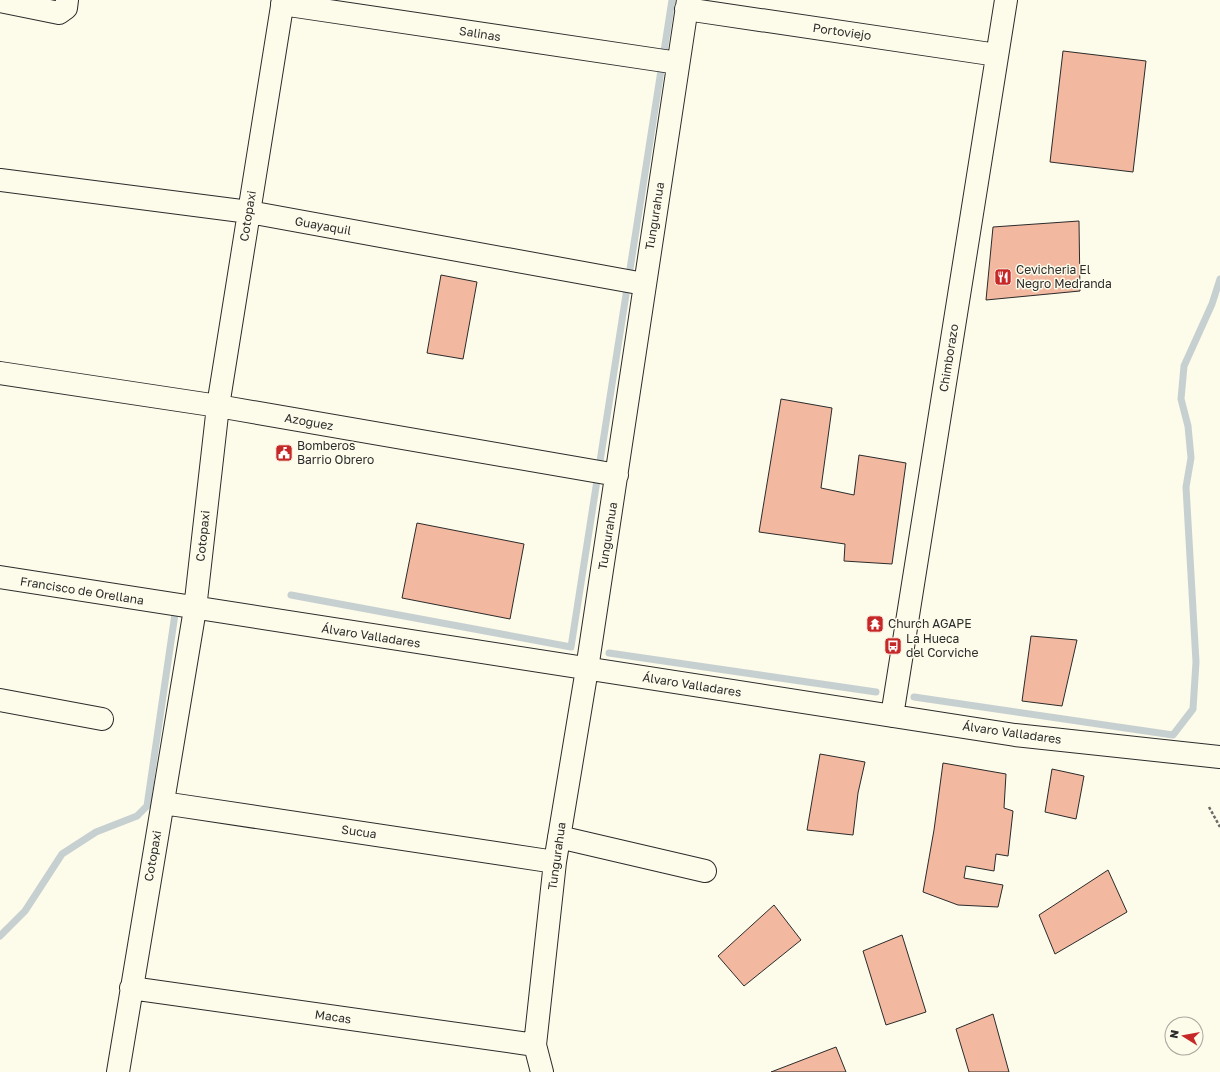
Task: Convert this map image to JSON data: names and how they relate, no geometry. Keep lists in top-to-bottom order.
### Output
{
  "streets": {
    "street": [
      "Portoviejo",
      "Salinas",
      "Cotopaxi",
      "Tungurahua",
      "Guayaquil",
      "Chimborazo",
      "Azoguez",
      "Francisco de Orellana",
      "Álvaro Valladares",
      "Sucua",
      "Macas"
    ]
  },
  "crossings": [
    ["Portoviejo", "Tungurahua"],
    ["Portoviejo", "Chimborazo"],
    ["Salinas", "Cotopaxi"],
    ["Salinas", "Tungurahua"],
    ["Cotopaxi", "Guayaquil"],
    ["Cotopaxi", "Azoguez"],
    ["Cotopaxi", "Álvaro Valladares"],
    ["Cotopaxi", "Sucua"],
    ["Cotopaxi", "Macas"],
    ["Tungurahua", "Guayaquil"],
    ["Tungurahua", "Azoguez"],
    ["Tungurahua", "Álvaro Valladares"],
    ["Tungurahua", "Sucua"],
    ["Tungurahua", "Macas"],
    ["Chimborazo", "Álvaro Valladares"],
    ["Francisco de Orellana", "Álvaro Valladares"]
  ],
  "places": {
    "restaurant": ["Cevicheria El Negro Medranda"],
    "public building": ["Bomberos Barrio Obrero"],
    "temple": ["Church AGAPE"],
    "bus stop": ["La Hueca del Corviche"]
  },
  "north": "left"
}
